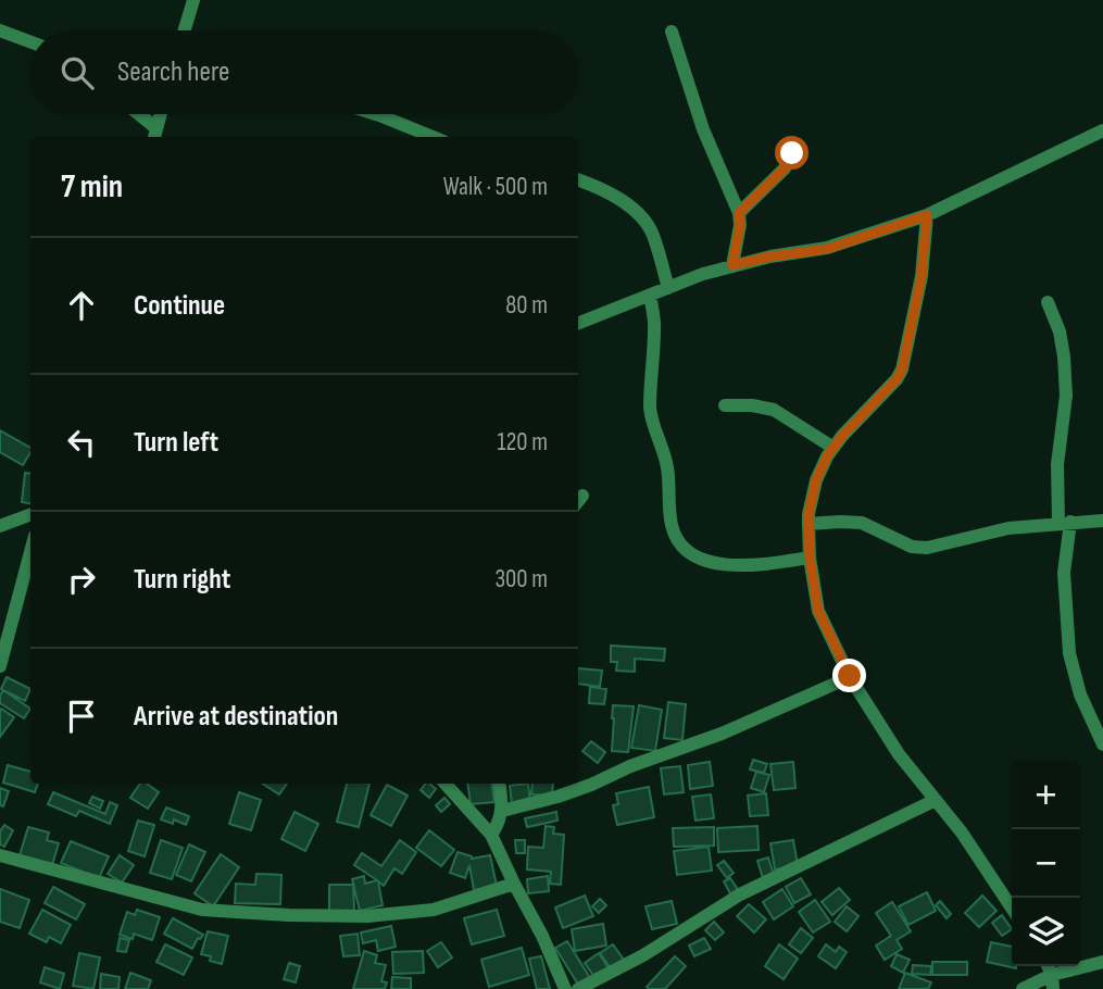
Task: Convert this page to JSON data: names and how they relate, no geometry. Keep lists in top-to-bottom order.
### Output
{
  "page": {
    "search": "Search here",
    "heading": ["7 min", "Walk · 500 m"],
    "list": [
      ["Continue", "80 m"],
      ["Turn left", "120 m"],
      ["Turn right", "300 m"],
      "Arrive at destination"
    ],
    "map_buttons": ["+", "−"]
  }
}
